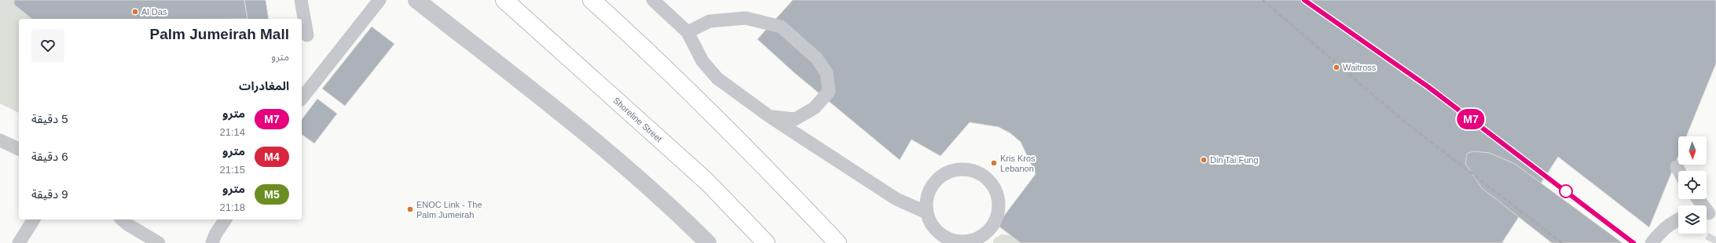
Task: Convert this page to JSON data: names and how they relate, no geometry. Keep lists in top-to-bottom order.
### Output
{
  "streets": {
    "main road": ["Shoreline Street"]
  },
  "places": [
    "Al Das",
    "Waitross",
    "Din Tai Fung",
    "Kris Kros Lebanon",
    "ENOC Link - The Palm Jumeirah"
  ],
  "lines": ["metro line M7"],
  "north": "bottom",
  "page": {
    "on_map": "M7",
    "heading": [
      ["Palm Jumeirah Mall", "مترو"],
      "المغادرات"
    ],
    "list": [
      {
        "mark": "M7",
        "name": "مترو",
        "note": "21:14",
        "value": "5 دقيقة"
      },
      {
        "mark": "M4",
        "name": "مترو",
        "note": "21:15",
        "value": "6 دقيقة"
      },
      {
        "mark": "M5",
        "name": "مترو",
        "note": "21:18",
        "value": "9 دقيقة"
      }
    ]
  }
}
